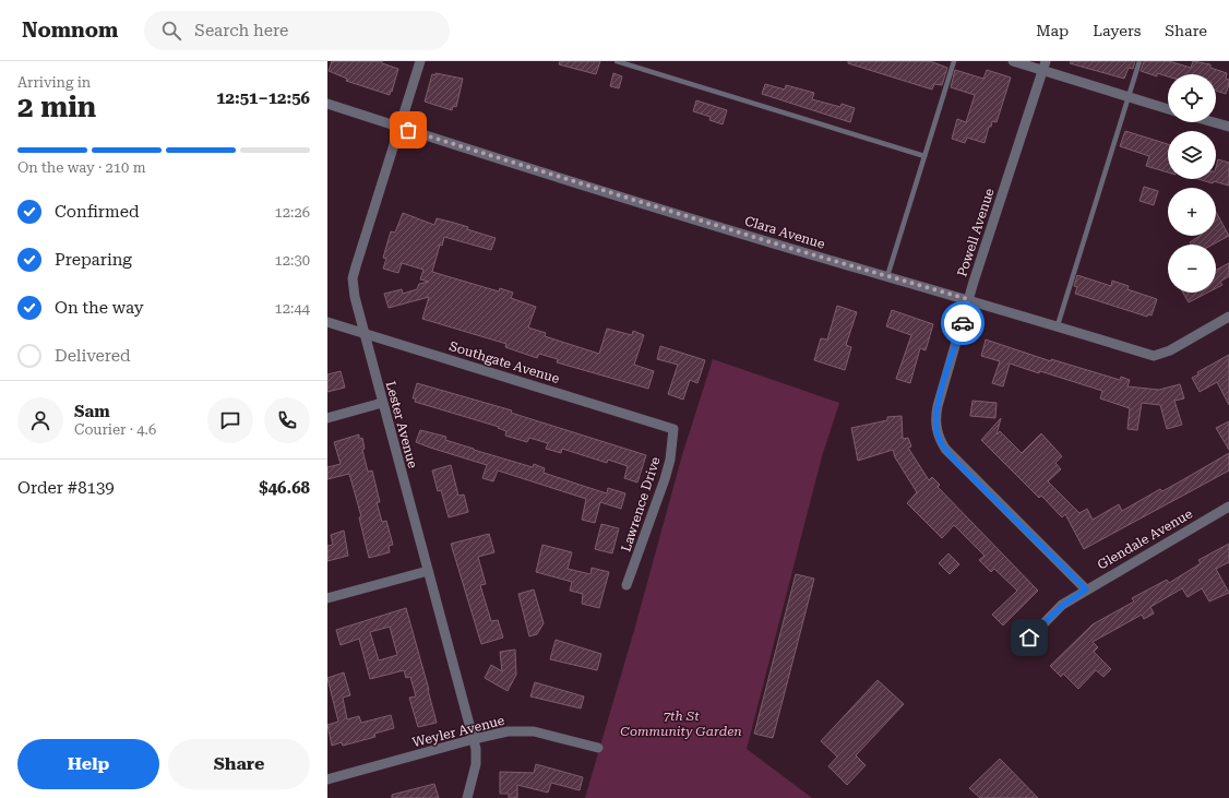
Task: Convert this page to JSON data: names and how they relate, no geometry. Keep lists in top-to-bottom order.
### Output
{
  "streets": {
    "street": [
      "Clara Avenue",
      "Powell Avenue",
      "Southgate Avenue",
      "Lester Avenue",
      "Lawrence Drive",
      "Glendale Avenue",
      "Weyler Avenue"
    ]
  },
  "crossings": [
    ["Clara Avenue", "Powell Avenue"],
    ["Clara Avenue", "Lester Avenue"],
    ["Powell Avenue", "Glendale Avenue"],
    ["Southgate Avenue", "Lester Avenue"],
    ["Southgate Avenue", "Lawrence Drive"],
    ["Lester Avenue", "Weyler Avenue"]
  ],
  "parks": ["7th St Community Garden"],
  "page": {
    "header": "Nomnom",
    "search": "Search here",
    "nav": ["Map", "Layers", "Share"],
    "heading": ["2 min", "Arriving in", "12:51–12:56"],
    "panel": [
      "Sam",
      "Courier · 4.6",
      "Order #8139",
      "$46.68"
    ],
    "map_buttons": ["+", "−"],
    "bar": "On the way · 210 m",
    "list": [
      ["Confirmed", "12:26"],
      ["Preparing", "12:30"],
      ["On the way", "12:44"],
      "Delivered"
    ],
    "buttons": ["Help", "Share"]
  }
}
